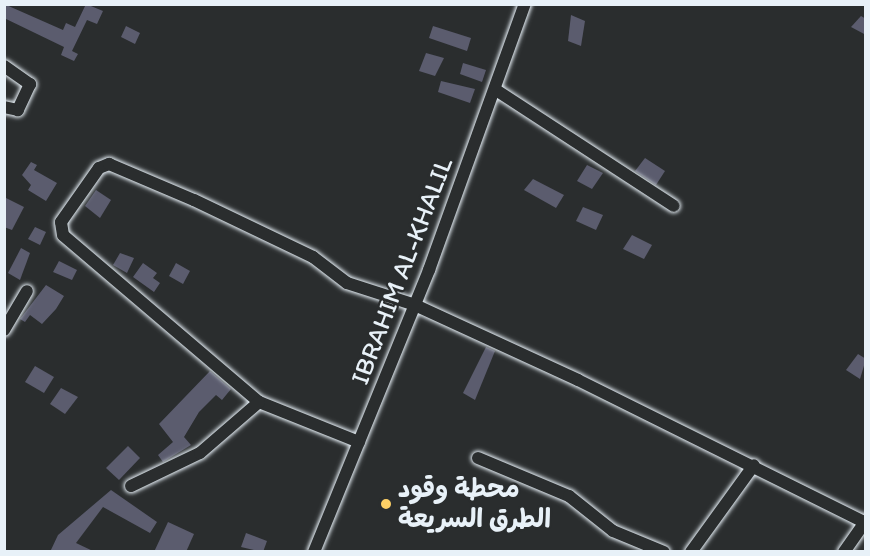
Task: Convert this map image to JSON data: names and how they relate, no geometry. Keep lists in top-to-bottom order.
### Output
{
  "streets": {
    "street": ["IBRAHIM AL-KHALIL"]
  },
  "places": ["محطة وقود الطرق السريعة"]
}
